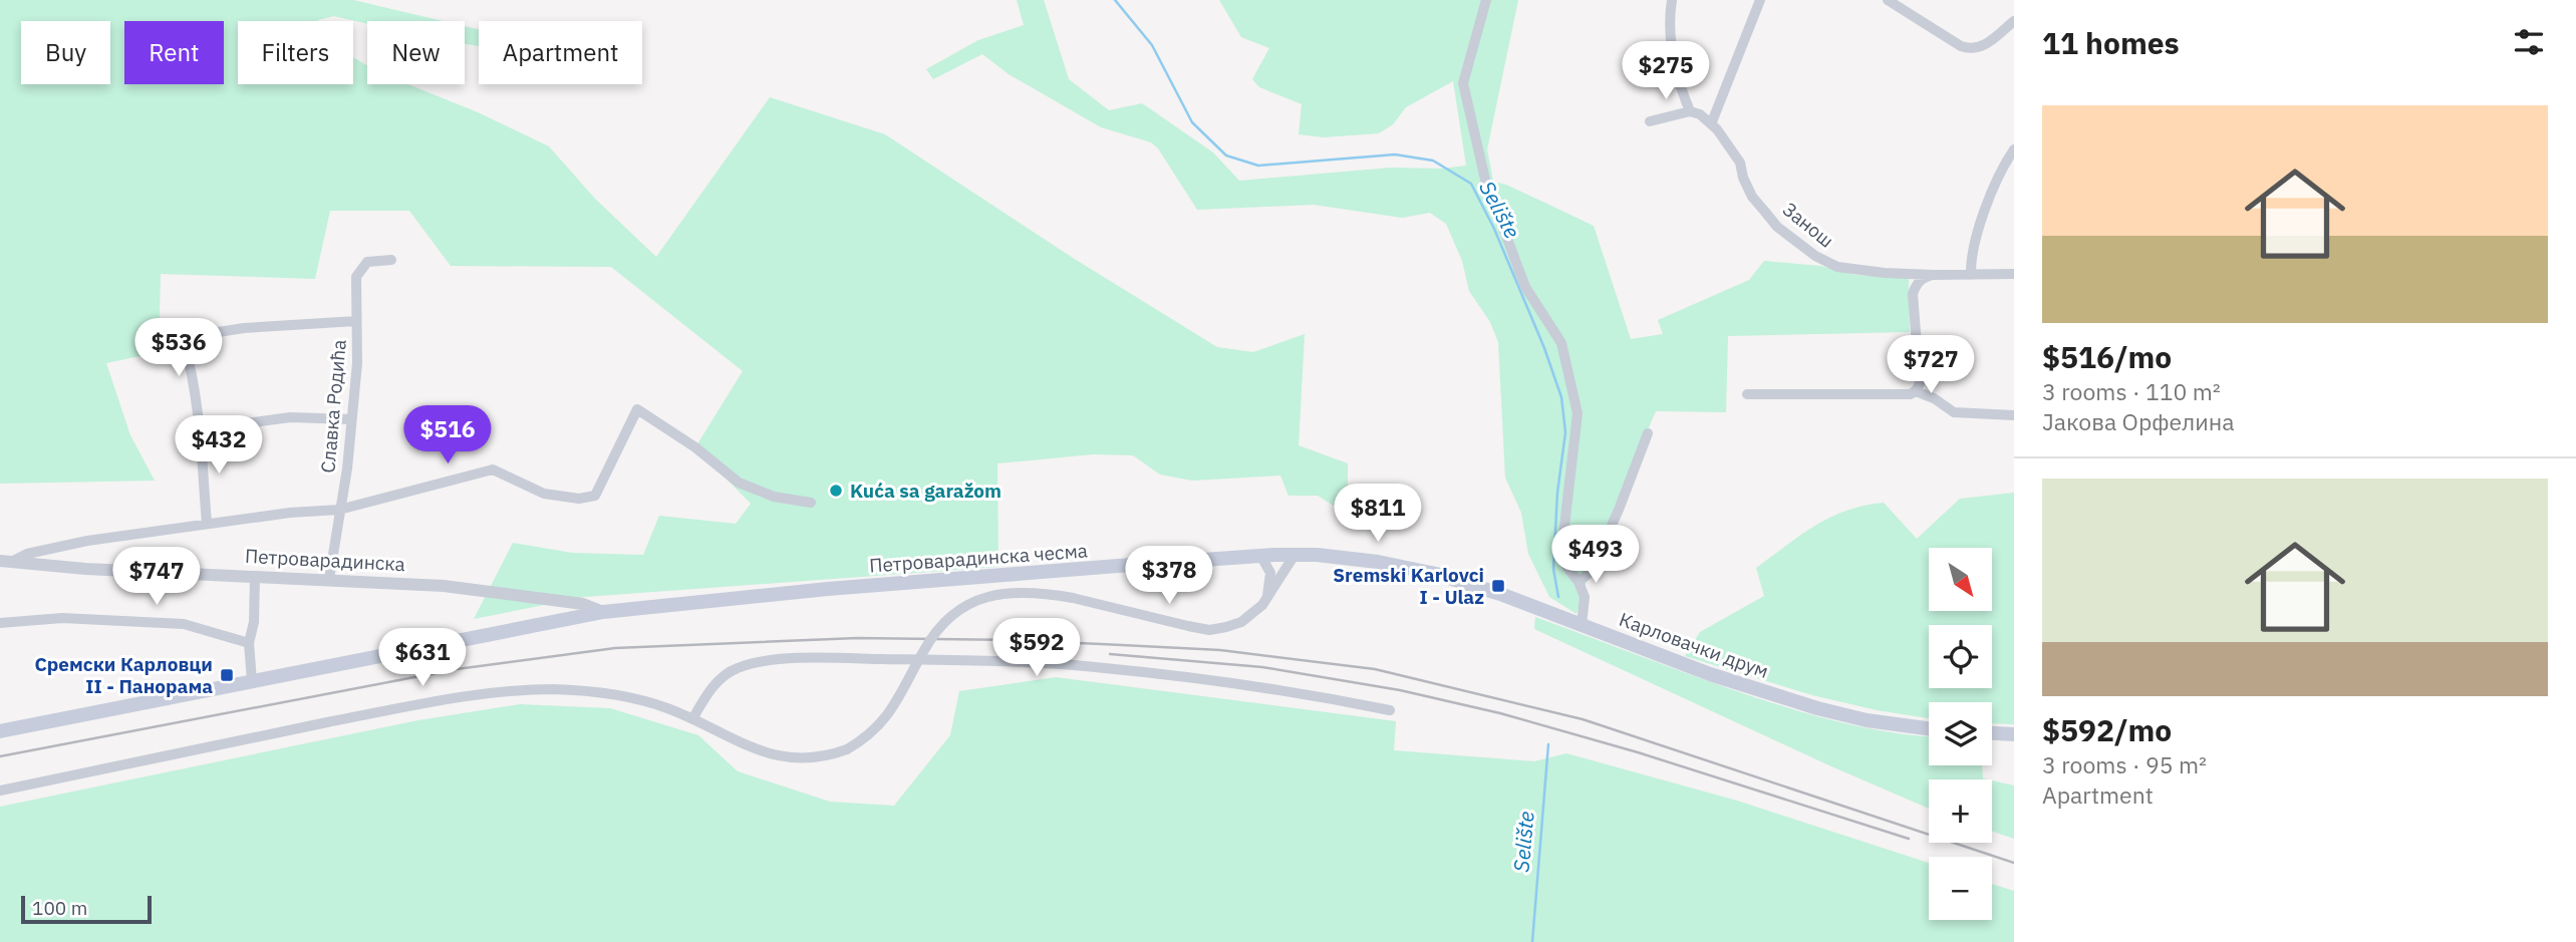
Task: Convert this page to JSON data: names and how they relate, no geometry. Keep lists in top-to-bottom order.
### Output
{
  "streets": {
    "main road": ["Петроварадинска чесма", "Карловачки друм"],
    "street": ["Занош", "Славка Родића", "Петроварадинска"]
  },
  "crossings": [
    ["Славка Родића", "Петроварадинска"],
    ["Петроварадинска чесма", "Петроварадинска"],
    ["Петроварадинска чесма", "Карловачки друм"]
  ],
  "water": ["Selište"],
  "places": {
    "other": ["Kuća sa garažom"],
    "transit": ["Sremski Karlovci I - Ulaz", "Сремски Карловци II - Панорама"]
  },
  "scale_bar": "100 m",
  "north": "bottom right",
  "page": {
    "heading": "11 homes",
    "chip": [
      "Buy",
      "Rent",
      "Filters",
      "New",
      "Apartment"
    ],
    "price": [
      "$275",
      "$536",
      "$727",
      "$516",
      "$432",
      "$811",
      "$493",
      "$378",
      "$747",
      "$592",
      "$631"
    ],
    "list": [
      {
        "name": "$516/mo",
        "note": "3 rooms · 110 m² · Јакова Орфелина"
      },
      {
        "name": "$592/mo",
        "note": "3 rooms · 95 m² · Apartment"
      }
    ],
    "map_buttons": ["+", "−"],
    "scale": "100 m"
  }
}
